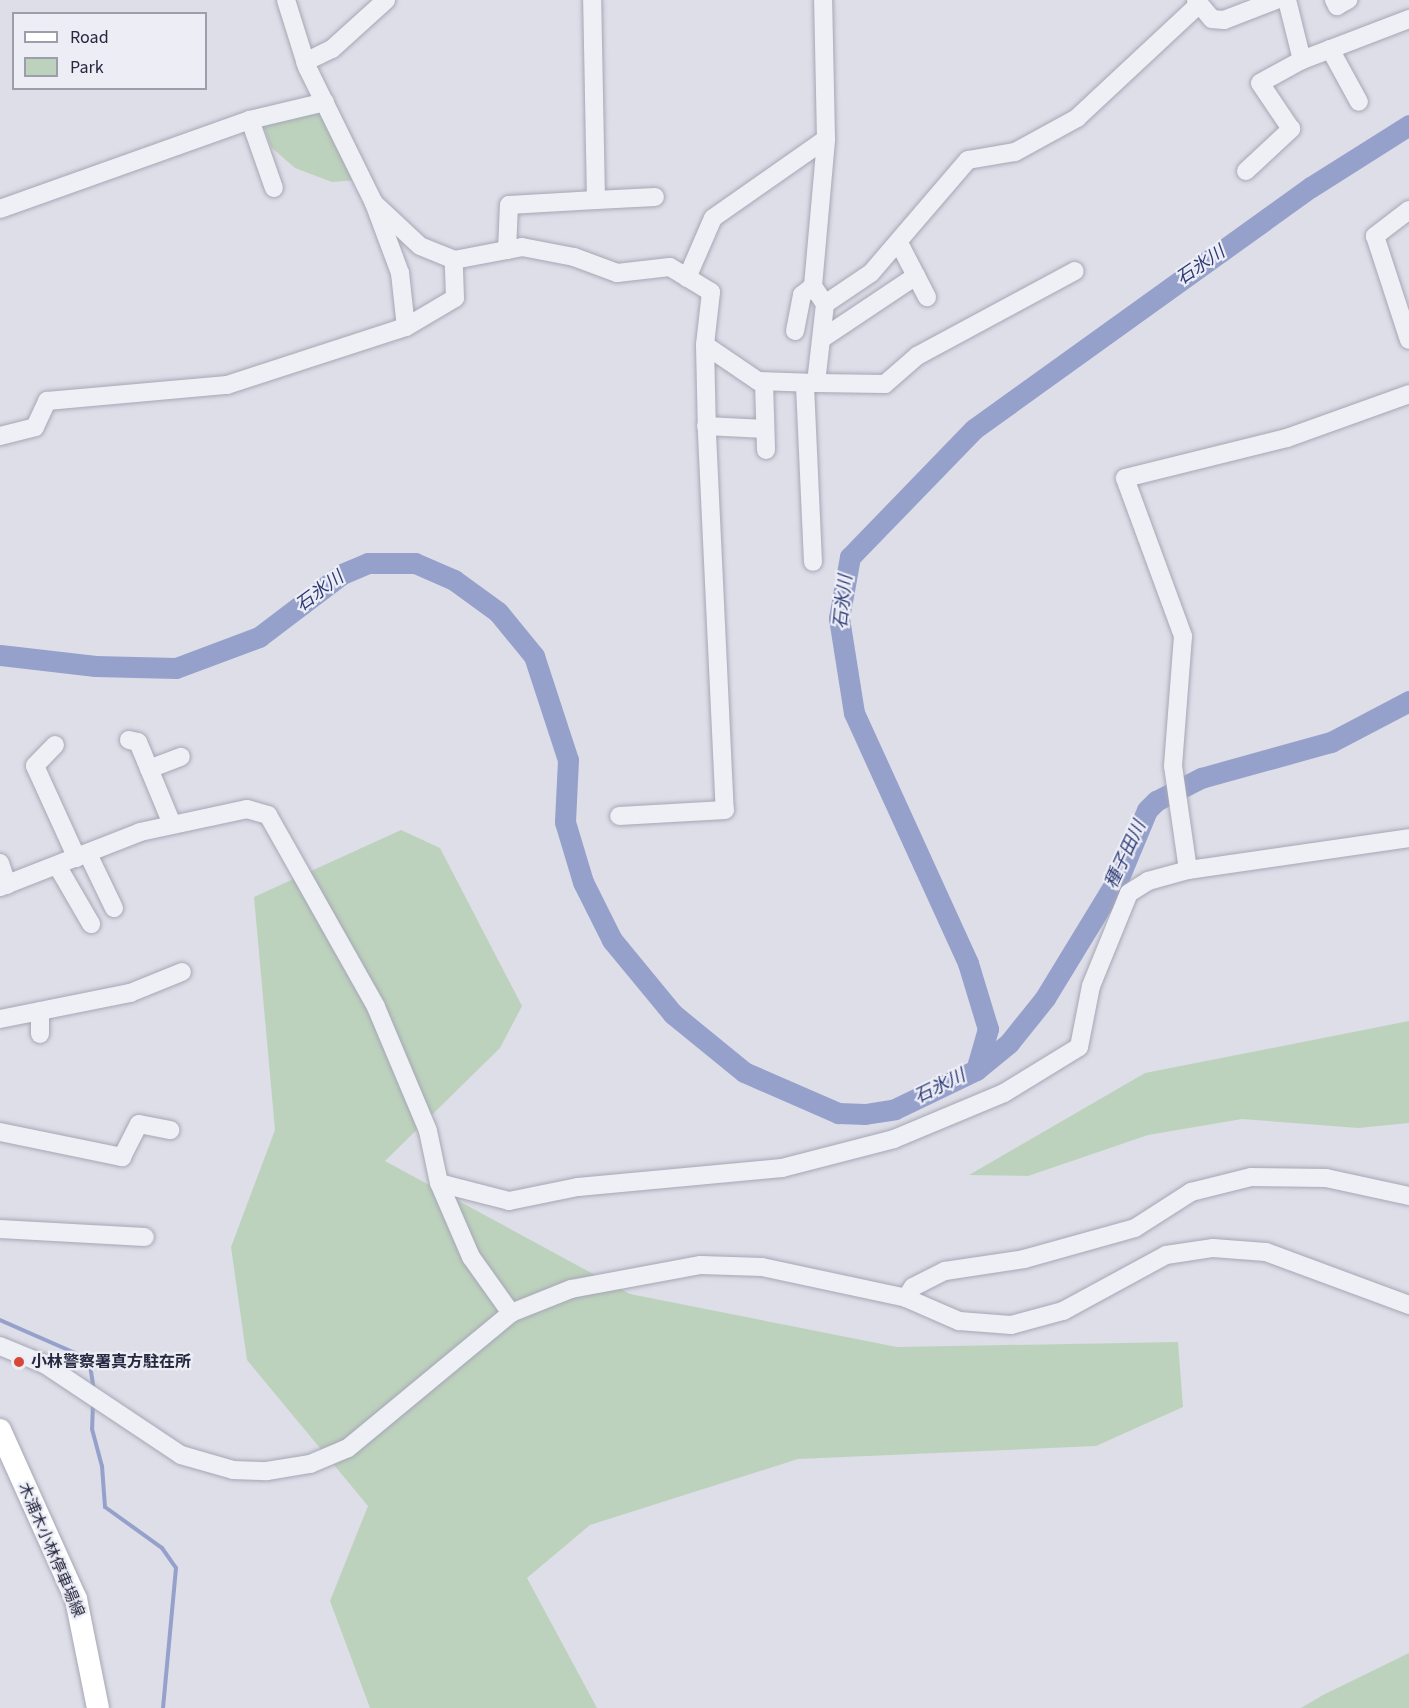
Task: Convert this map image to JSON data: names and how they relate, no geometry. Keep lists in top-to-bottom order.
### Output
{
  "streets": {
    "main road": ["木浦木小林停車場線"]
  },
  "water": ["石氷川", "種子田川"],
  "places": ["小林警察署真方駐在所"],
  "legend": ["Road", "Park"]
}
